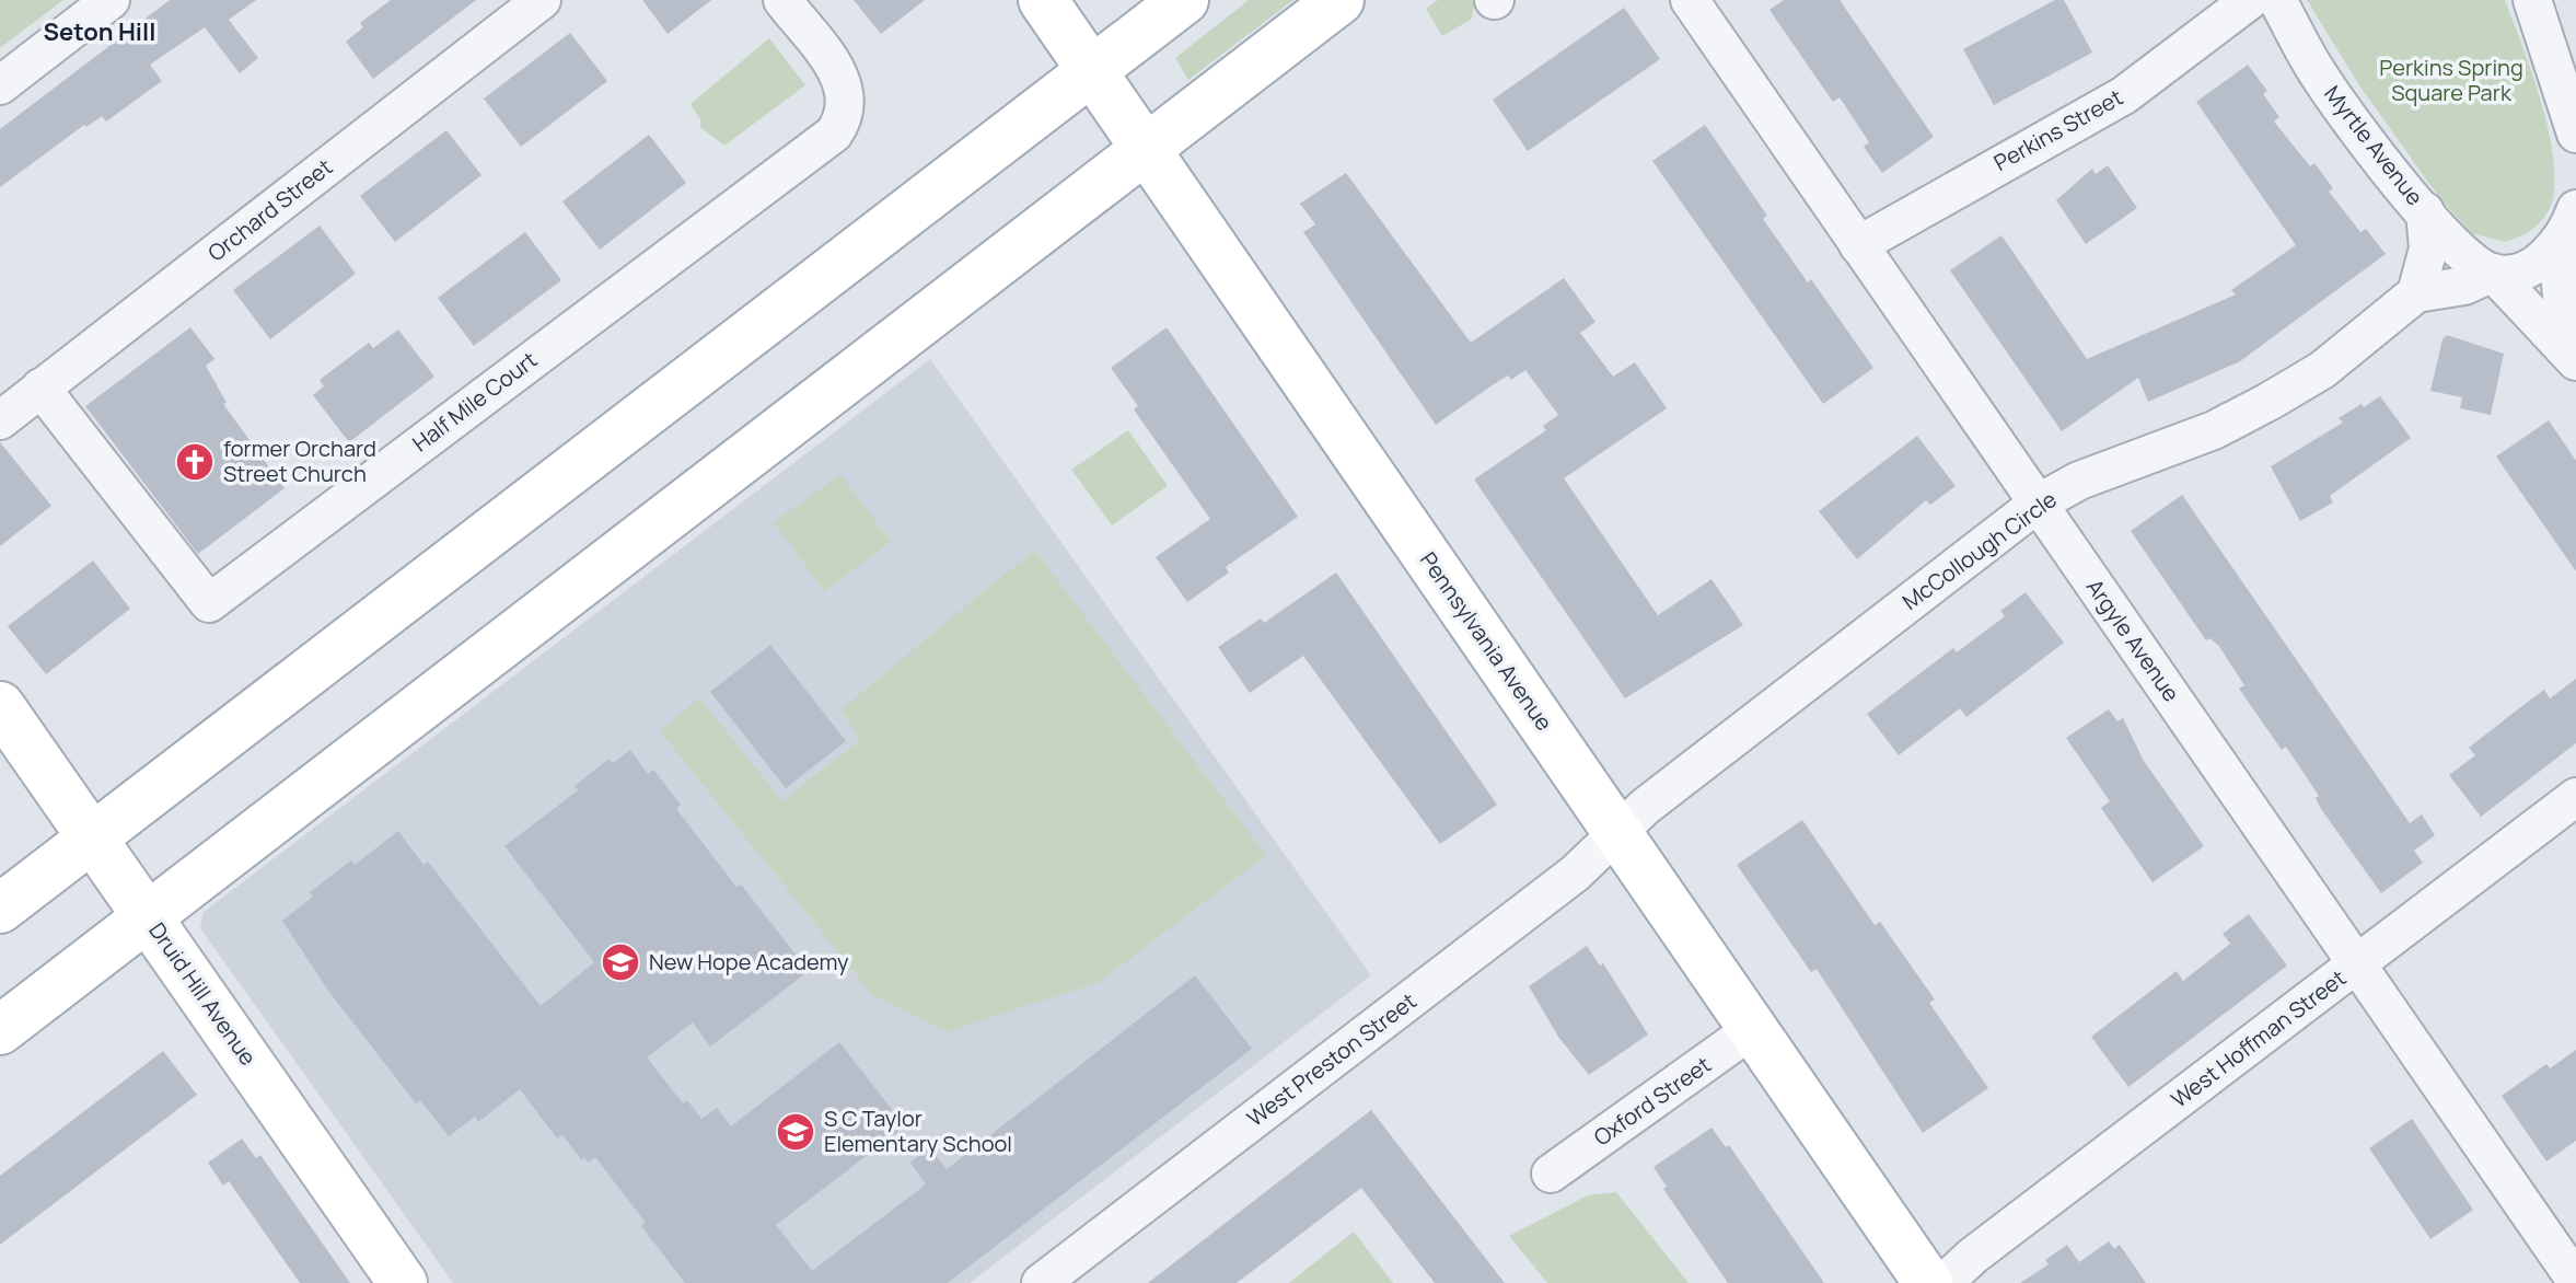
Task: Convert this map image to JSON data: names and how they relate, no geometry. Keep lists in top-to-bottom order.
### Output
{
  "streets": {
    "main road": ["Pennsylvania Avenue", "Druid Hill Avenue"],
    "street": [
      "Perkins Street",
      "Myrtle Avenue",
      "Orchard Street",
      "Half Mile Court",
      "McCollough Circle",
      "Argyle Avenue",
      "West Hoffman Street",
      "West Preston Street",
      "Oxford Street"
    ]
  },
  "crossings": [
    ["Perkins Street", "Argyle Avenue"],
    ["Orchard Street", "Half Mile Court"],
    ["McCollough Circle", "Argyle Avenue"],
    ["McCollough Circle", "Pennsylvania Avenue"],
    ["McCollough Circle", "West Preston Street"],
    ["Argyle Avenue", "West Hoffman Street"],
    ["Pennsylvania Avenue", "West Preston Street"],
    ["Pennsylvania Avenue", "Oxford Street"]
  ],
  "districts": ["Seton Hill"],
  "parks": ["Perkins Spring Square Park"],
  "places": {
    "church": ["former Orchard Street Church"],
    "school or university": ["New Hope Academy", "S C Taylor Elementary School"]
  }
}
